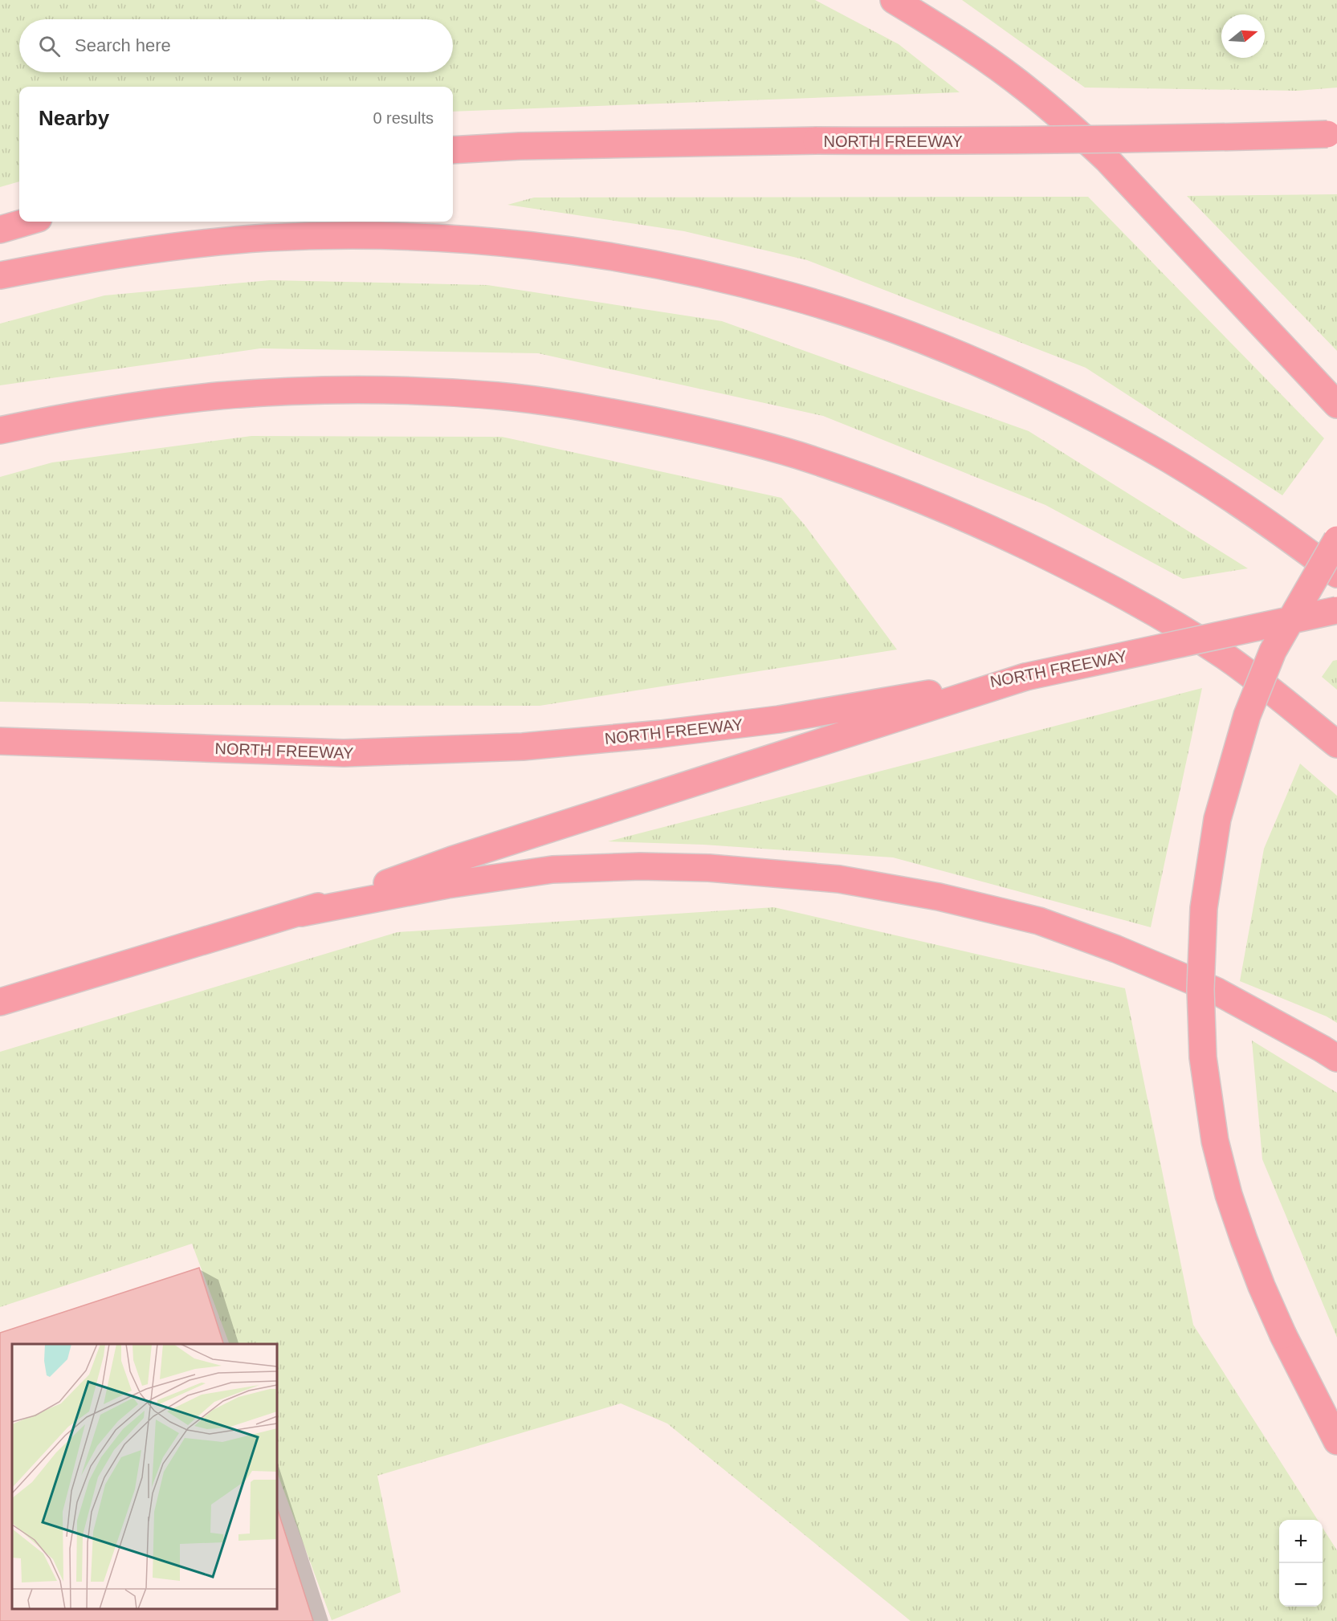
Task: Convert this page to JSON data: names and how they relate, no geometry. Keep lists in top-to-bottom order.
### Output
{
  "streets": {
    "highway": ["NORTH FREEWAY"]
  },
  "north": "right",
  "page": {
    "search": "Search here",
    "heading": ["Nearby", "0 results"],
    "map_buttons": ["+", "−"]
  }
}
